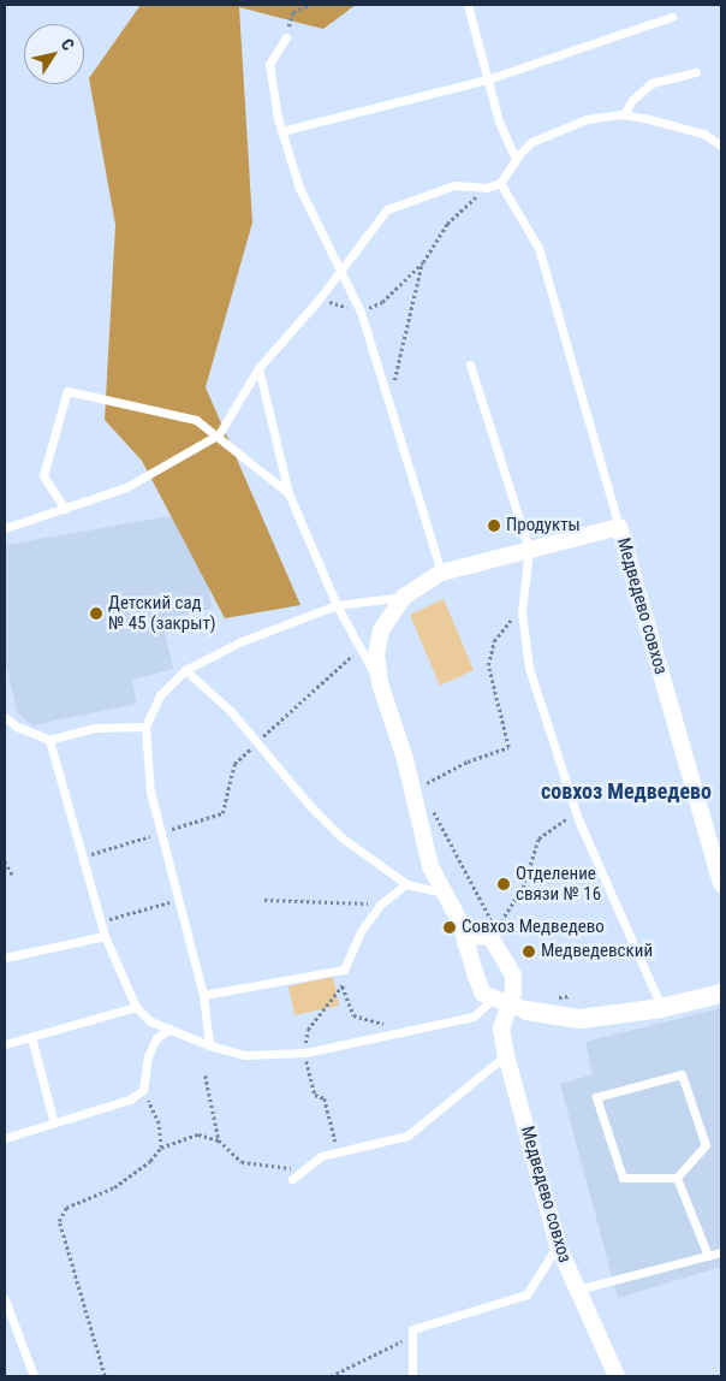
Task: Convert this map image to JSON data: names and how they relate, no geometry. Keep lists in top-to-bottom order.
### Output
{
  "streets": {
    "street": ["Медведево совхоз"]
  },
  "districts": ["совхоз Медведево"],
  "places": [
    "Продукты",
    "Детский сад № 45 (закрыт)",
    "Отделение связи № 16",
    "Совхоз Медведево",
    "Медведевский"
  ],
  "north": "top right"
}
